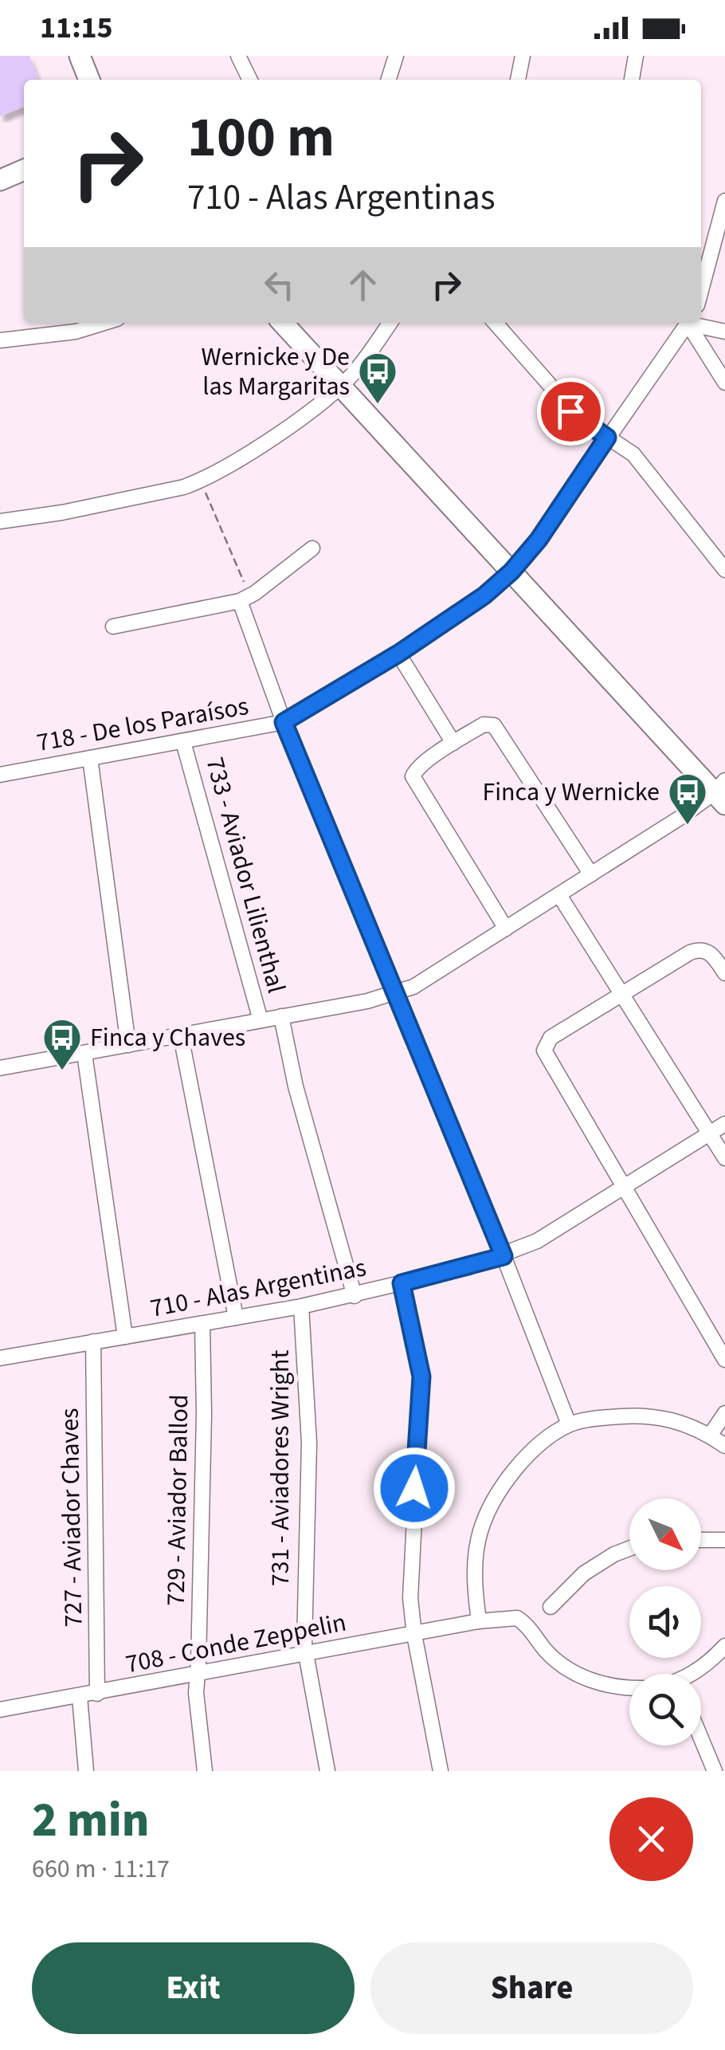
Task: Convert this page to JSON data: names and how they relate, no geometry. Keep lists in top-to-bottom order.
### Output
{
  "streets": {
    "street": [
      "718 - De los Paraísos",
      "733 - Aviador Lilienthal",
      "710 - Alas Argentinas",
      "731 - Aviadores Wright",
      "729 - Aviador Ballod",
      "727 - Aviador Chaves",
      "708 - Conde Zeppelin"
    ]
  },
  "crossings": [
    ["718 - De los Paraísos", "733 - Aviador Lilienthal"],
    ["733 - Aviador Lilienthal", "710 - Alas Argentinas"],
    ["710 - Alas Argentinas", "731 - Aviadores Wright"],
    ["710 - Alas Argentinas", "729 - Aviador Ballod"],
    ["710 - Alas Argentinas", "727 - Aviador Chaves"],
    ["731 - Aviadores Wright", "708 - Conde Zeppelin"],
    ["729 - Aviador Ballod", "708 - Conde Zeppelin"],
    ["727 - Aviador Chaves", "708 - Conde Zeppelin"]
  ],
  "places": {
    "bus stop": ["Wernicke y De las Margaritas", "Finca y Wernicke", "Finca y Chaves"]
  },
  "north": "bottom right",
  "page": {
    "status": "11:15",
    "turn": ["100 m", "710 - Alas Argentinas"],
    "heading": ["2 min", "660 m · 11:17"],
    "buttons": ["Exit", "Share"]
  }
}
